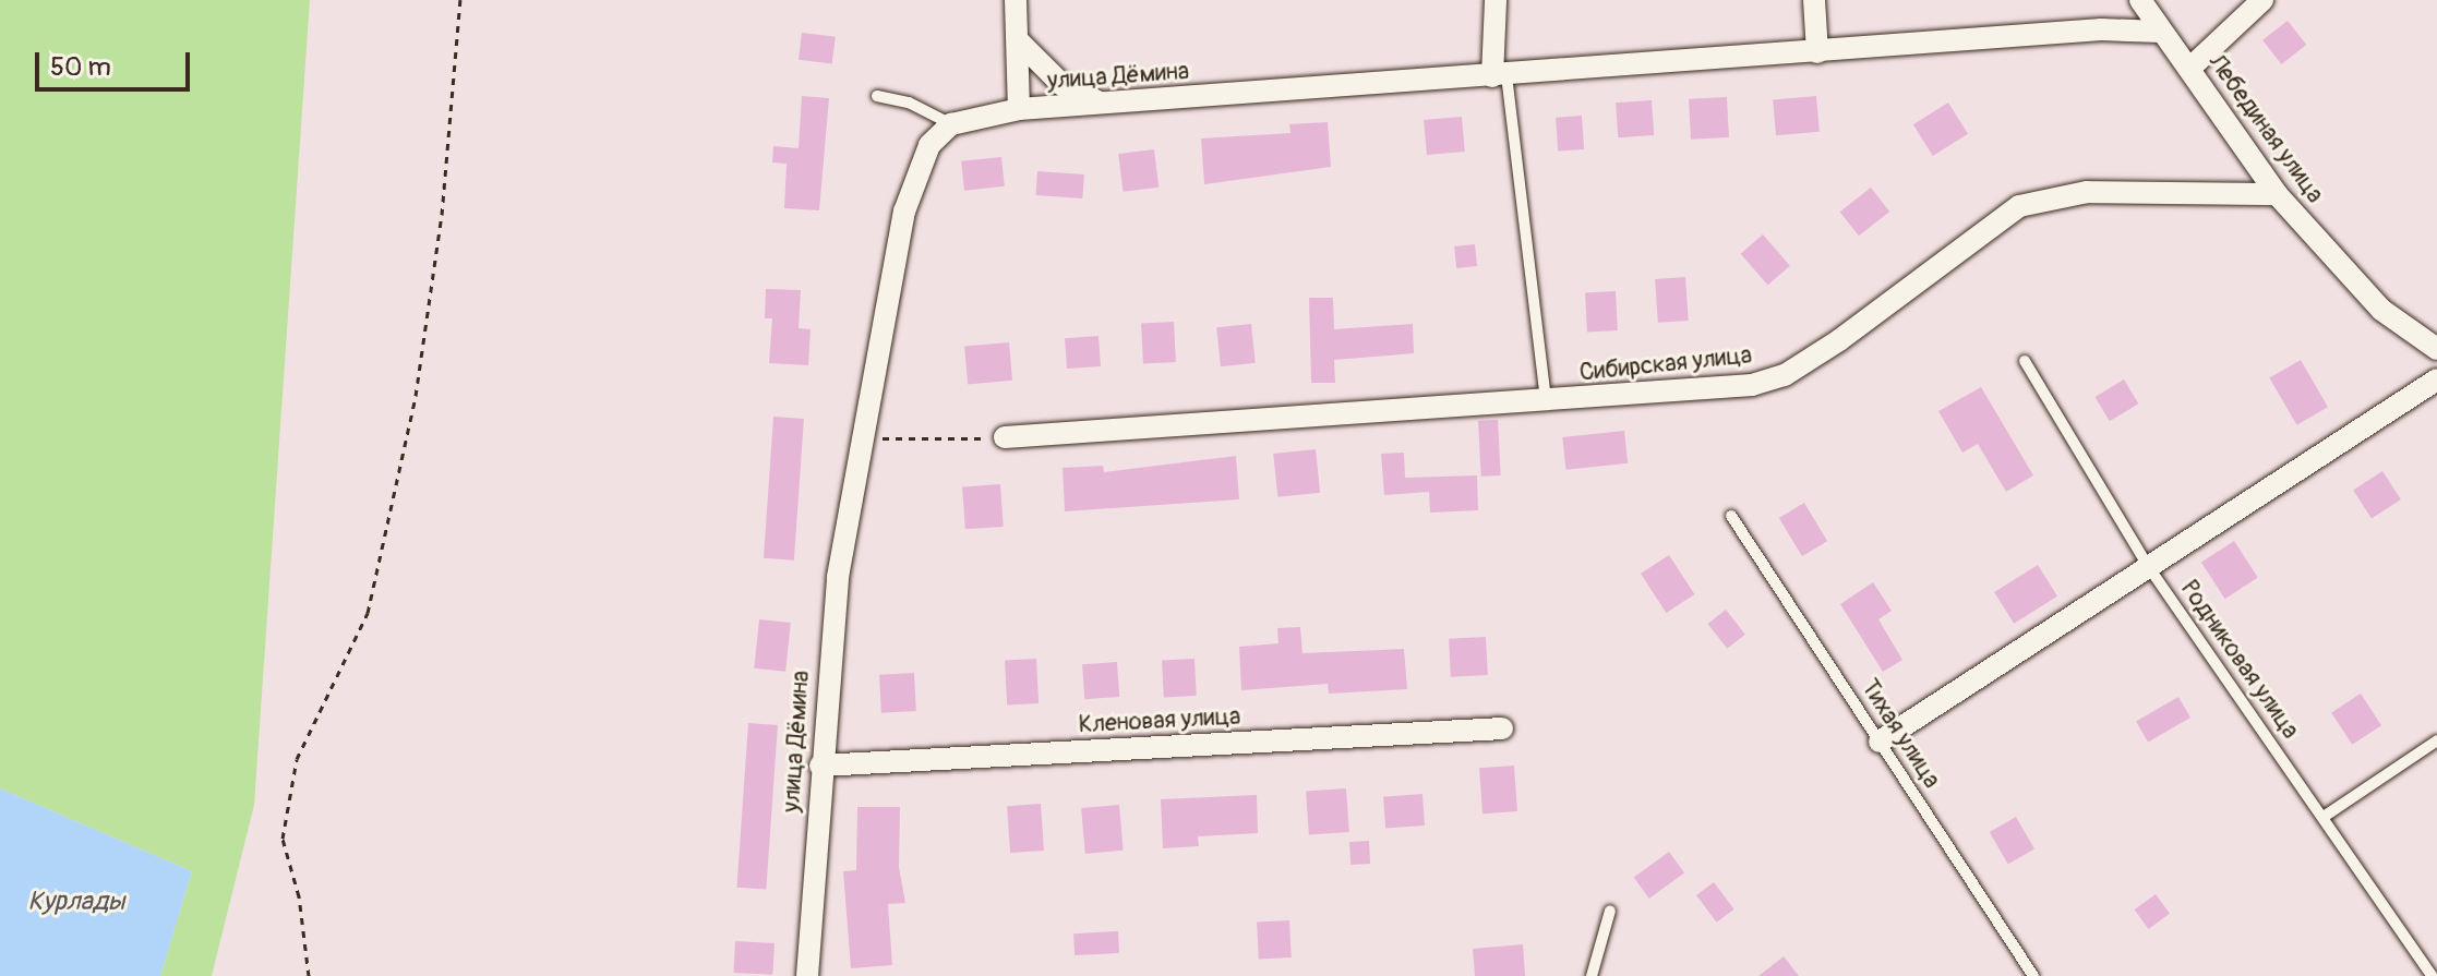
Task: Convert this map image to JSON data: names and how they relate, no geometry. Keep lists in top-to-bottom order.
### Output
{
  "streets": {
    "street": [
      "улица Дёмина",
      "Лебединая улица",
      "Сибирская улица",
      "Кленовая улица"
    ],
    "lane": ["Родниковая улица", "Тихая улица"]
  },
  "crossings": [
    ["улица Дёмина", "Лебединая улица"],
    ["улица Дёмина", "Кленовая улица"],
    ["Лебединая улица", "Сибирская улица"]
  ],
  "water": ["Курлады"],
  "scale_bar": "50 m"
}
